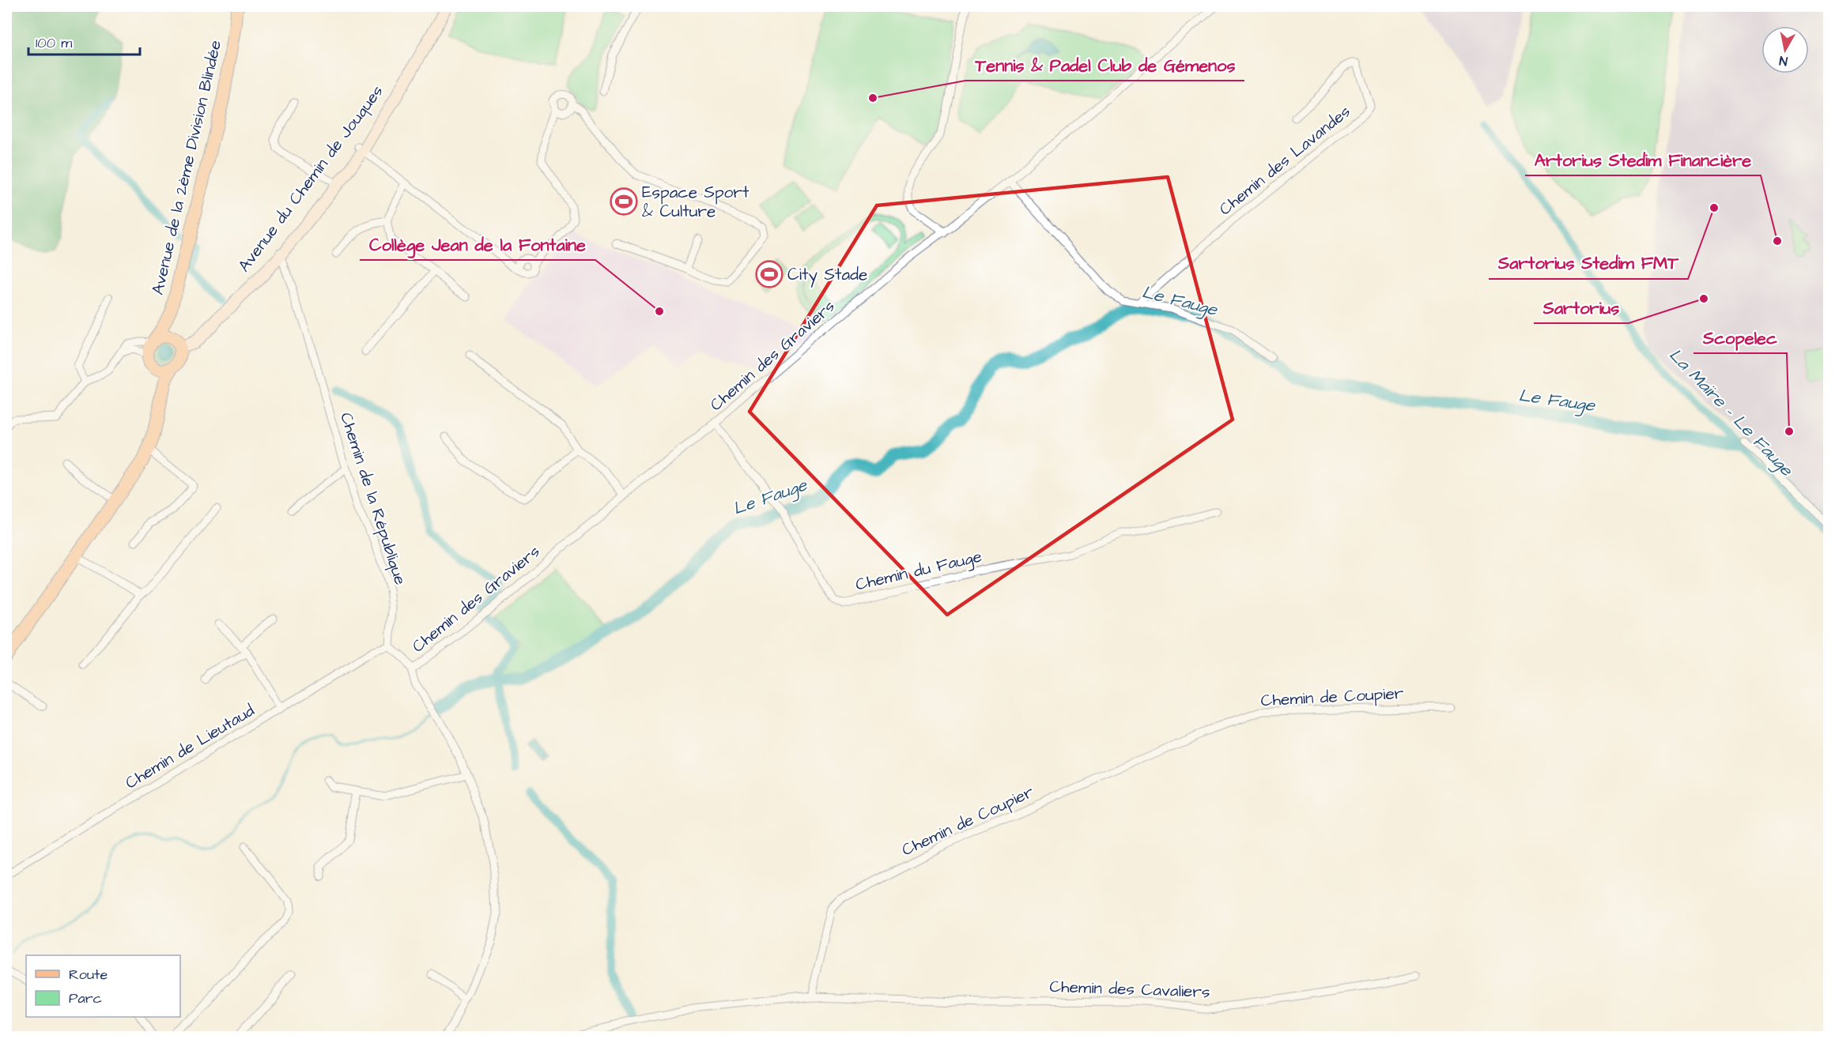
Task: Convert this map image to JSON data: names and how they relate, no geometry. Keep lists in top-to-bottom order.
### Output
{
  "streets": {
    "main road": ["Avenue de la 2ème Division Blindée", "Avenue du Chemin de Jouques"],
    "street": [
      "Chemin des Lavandes",
      "Chemin des Graviers",
      "Chemin de la République",
      "Chemin du Fauge",
      "Chemin de Coupier",
      "Chemin de Lieutaud",
      "Chemin des Cavaliers"
    ]
  },
  "crossings": [
    ["Avenue du Chemin de Jouques", "Chemin de la République"],
    ["Chemin des Graviers", "Chemin du Fauge"],
    ["Chemin de la République", "Chemin de Lieutaud"],
    ["Chemin de Coupier", "Chemin des Cavaliers"]
  ],
  "water": ["Le Fauge", "La Maïre - Le Fauge"],
  "places": {
    "other": [
      "Tennis & Padel Club de Gémenos",
      "Sartorius Stedim FMT",
      "Artorius Stedim Financière",
      "Sartorius",
      "Collège Jean de la Fontaine",
      "Scopelec"
    ],
    "sports": ["Espace Sport & Culture", "City Stade"]
  },
  "legend": ["Route", "Parc"],
  "scale_bar": "100 m",
  "north": "bottom"
}
